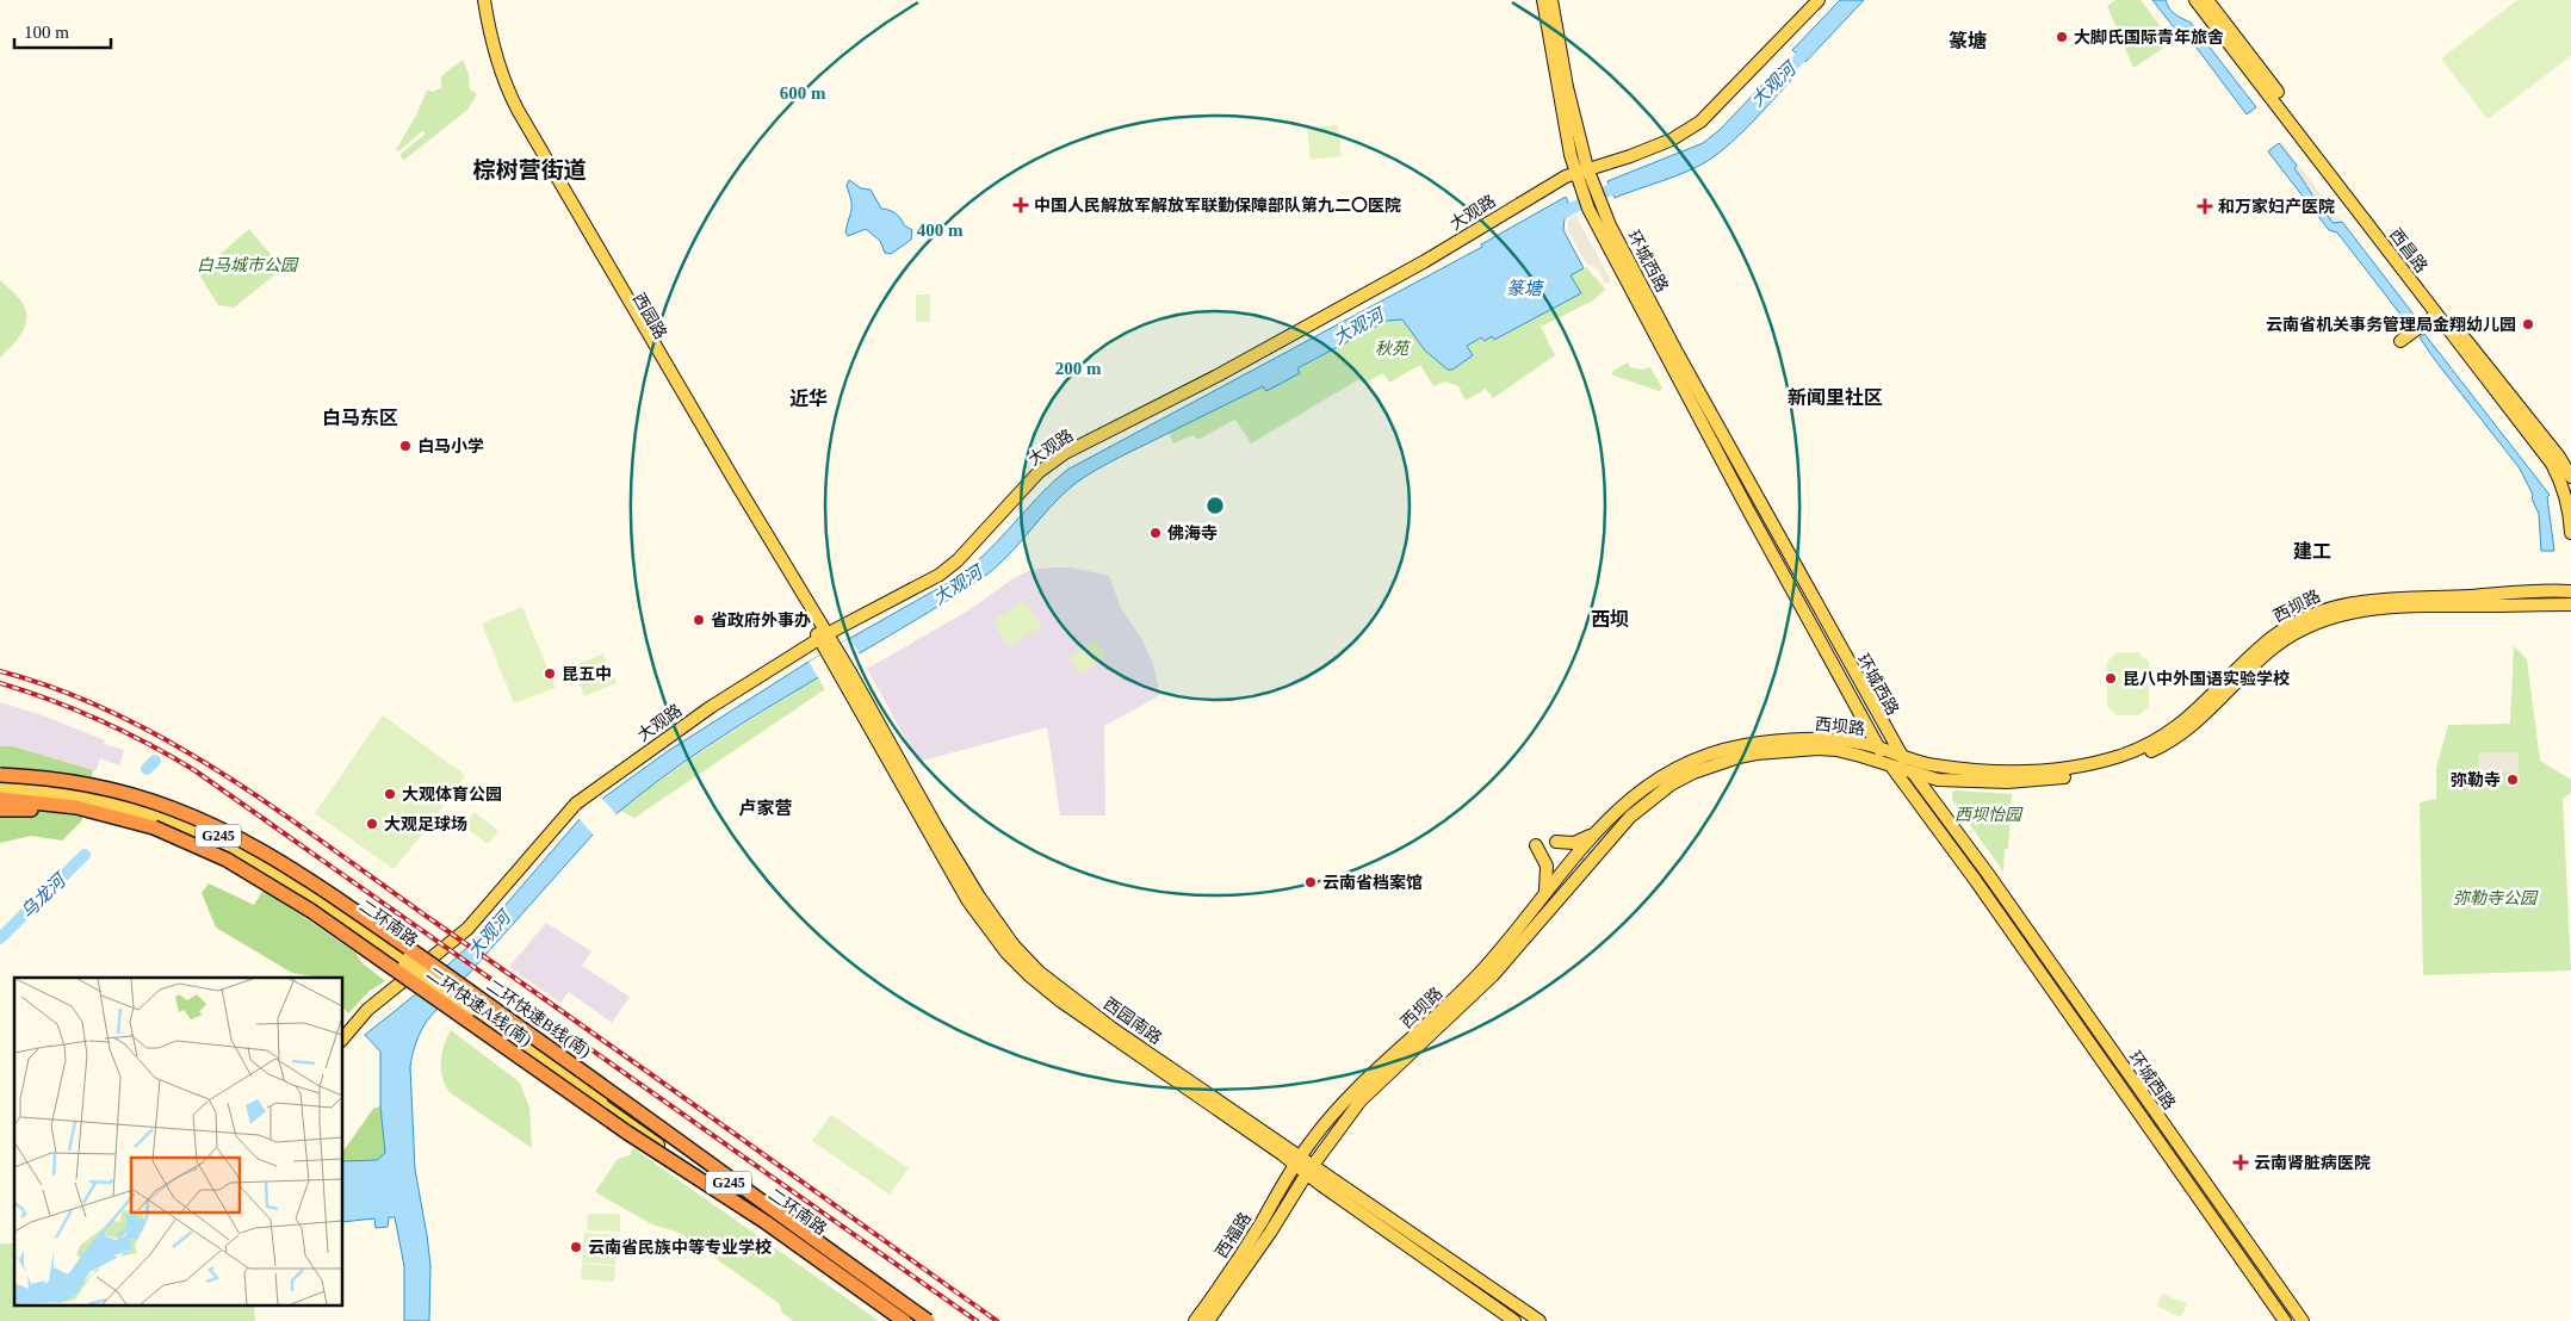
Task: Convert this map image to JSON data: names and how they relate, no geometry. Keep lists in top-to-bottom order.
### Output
{
  "streets": {
    "highway": ["二环快速A线(南)", "二环快速B线(南)"],
    "main road": [
      "大观路",
      "西昌路",
      "环城西路",
      "西园路",
      "西坝路",
      "G245",
      "二环南路",
      "西园南路",
      "西福路"
    ]
  },
  "crossings": [
    ["大观路", "环城西路"],
    ["大观路", "西园路"],
    ["大观路", "西园南路"],
    ["环城西路", "西坝路"],
    ["西园路", "西园南路"],
    ["西坝路", "西园南路"],
    ["西坝路", "西福路"],
    ["二环南路", "二环快速A线(南)"],
    ["二环南路", "二环快速B线(南)"],
    ["西园南路", "西福路"]
  ],
  "districts": [
    "篆塘",
    "棕树营街道",
    "新闻里社区",
    "近华",
    "白马东区",
    "建工",
    "西坝",
    "卢家营"
  ],
  "water": ["大观河", "篆塘", "乌龙河"],
  "parks": [
    "白马城市公园",
    "秋苑",
    "西坝怡园",
    "弥勒寺公园"
  ],
  "places": {
    "other": [
      "大脚氏国际青年旅舍",
      "云南省机关事务管理局金翔幼儿园",
      "白马小学",
      "佛海寺",
      "省政府外事办",
      "昆五中",
      "昆八中外国语实验学校",
      "弥勒寺",
      "大观体育公园",
      "大观足球场",
      "云南省档案馆",
      "云南省民族中等专业学校"
    ],
    "health": ["中国人民解放军解放军联勤保障部队第九二〇医院", "和万家妇产医院", "云南肾脏病医院"]
  },
  "scale_bar": "100 m",
  "rings": ["600 m", "400 m", "200 m"]
}
